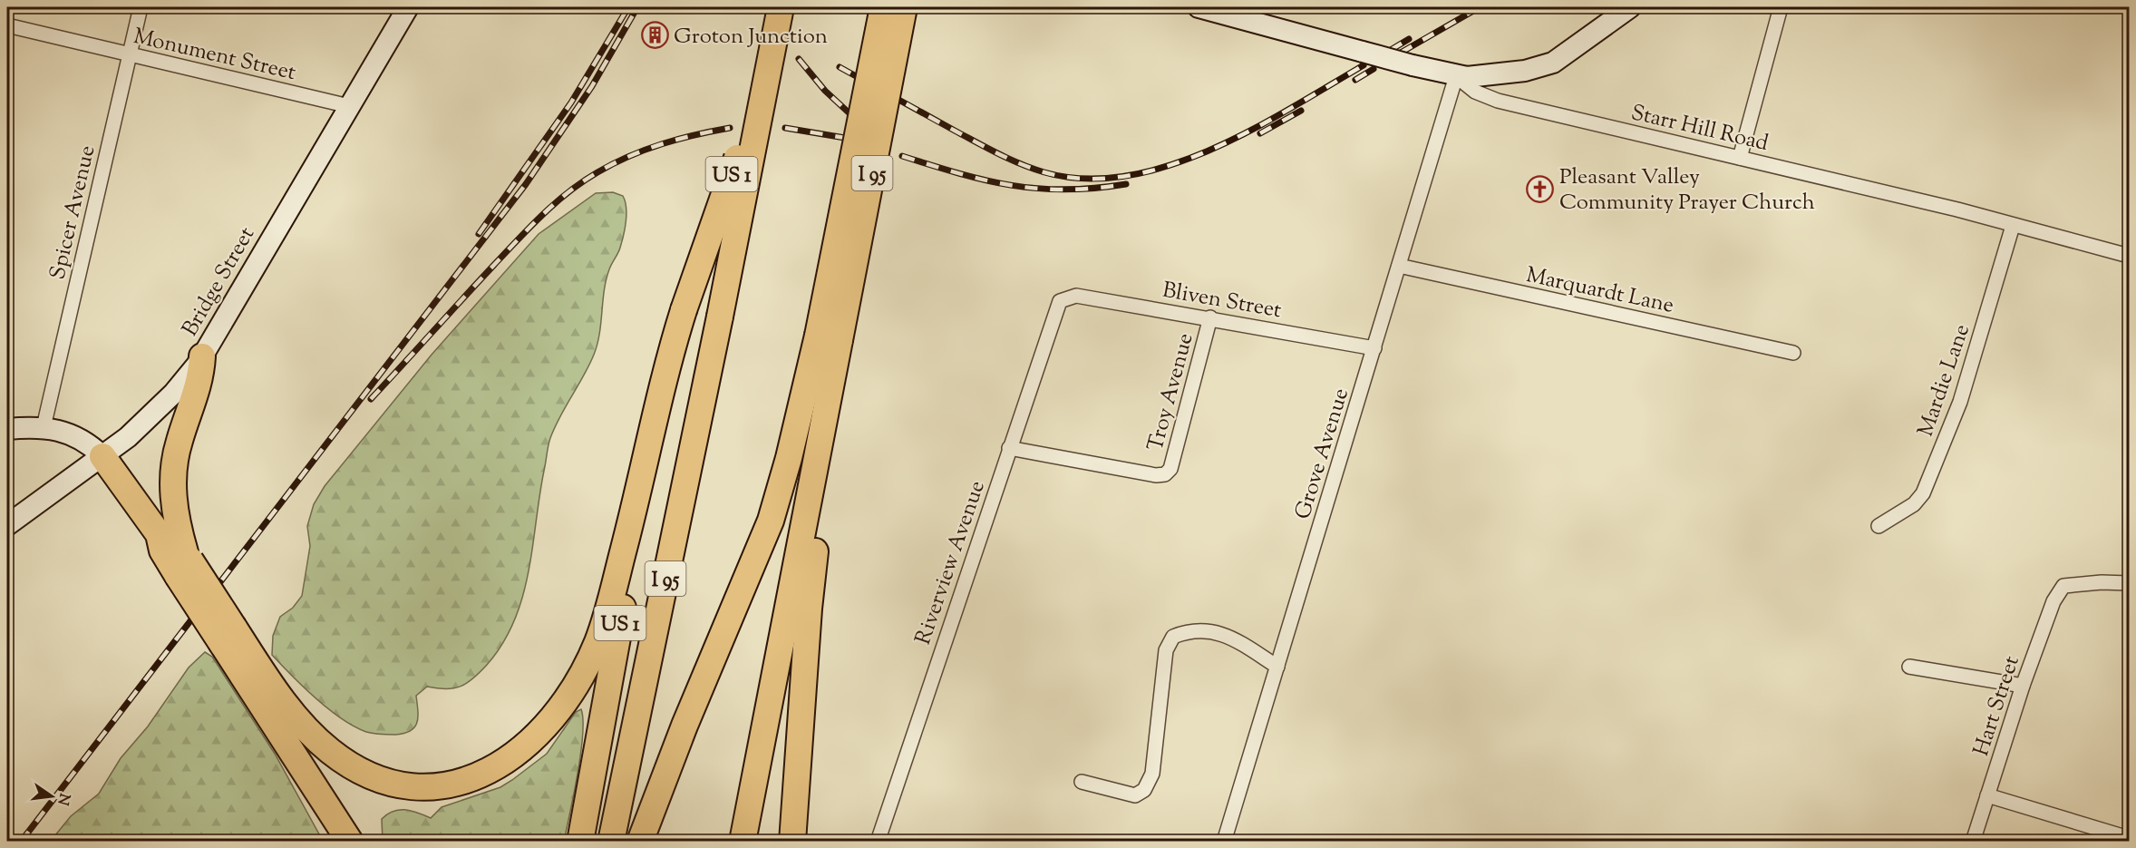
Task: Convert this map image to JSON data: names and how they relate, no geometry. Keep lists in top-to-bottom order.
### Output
{
  "streets": {
    "highway": ["I 95", "US 1"],
    "street": [
      "Monument Street",
      "Starr Hill Road",
      "Spicer Avenue",
      "Bridge Street",
      "Marquardt Lane",
      "Bliven Street",
      "Mardie Lane",
      "Troy Avenue",
      "Grove Avenue",
      "Riverview Avenue",
      "Hart Street"
    ]
  },
  "crossings": [
    ["Monument Street", "Spicer Avenue"],
    ["Monument Street", "Bridge Street"],
    ["Starr Hill Road", "Mardie Lane"],
    ["Starr Hill Road", "Grove Avenue"],
    ["I 95", "US 1"],
    ["Marquardt Lane", "Grove Avenue"],
    ["Bliven Street", "Troy Avenue"],
    ["Bliven Street", "Grove Avenue"],
    ["Bliven Street", "Riverview Avenue"],
    ["Troy Avenue", "Riverview Avenue"]
  ],
  "places": {
    "building": ["Groton Junction"],
    "church": ["Pleasant Valley Community Prayer Church"]
  },
  "north": "right"
}
